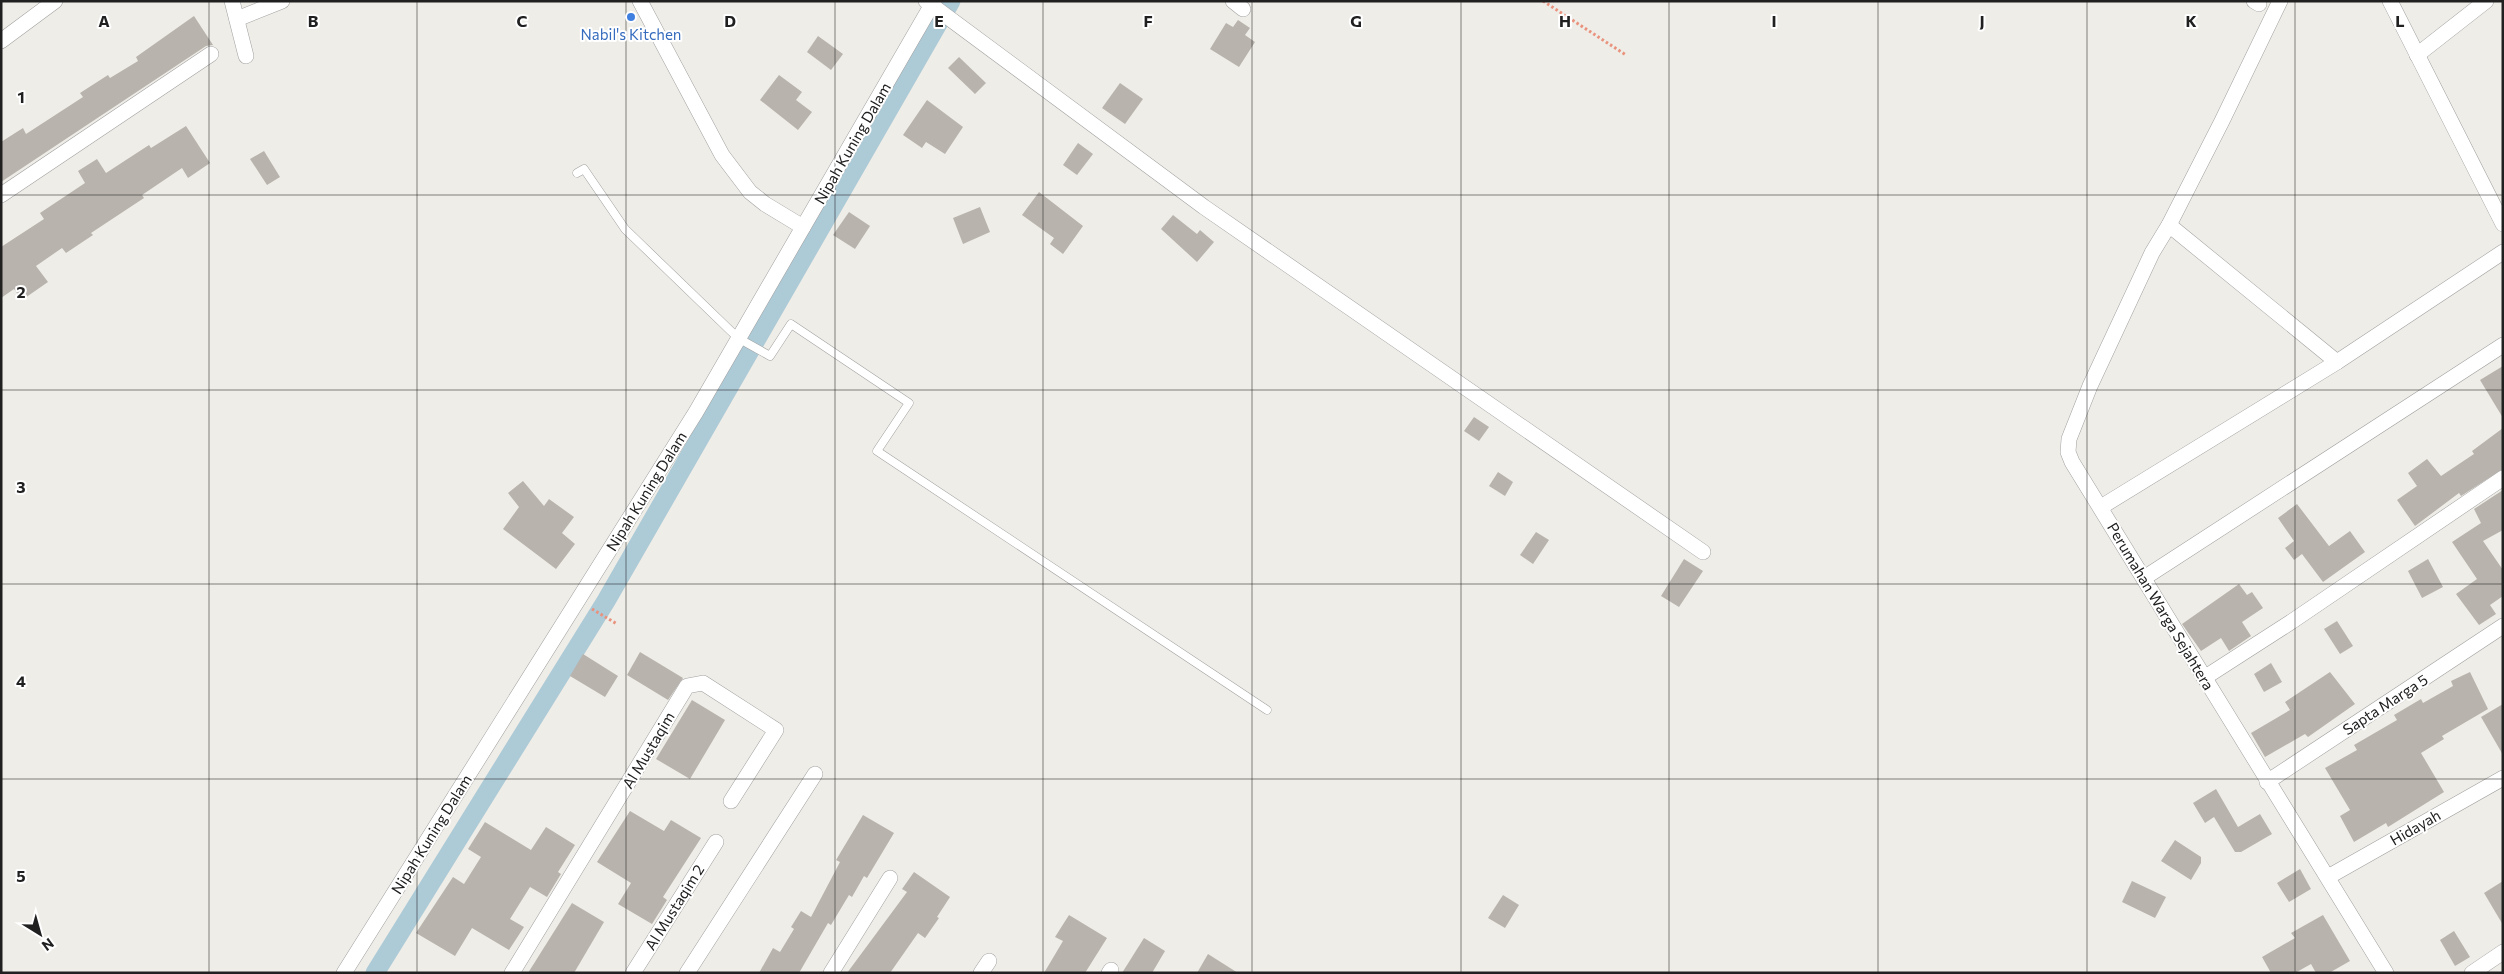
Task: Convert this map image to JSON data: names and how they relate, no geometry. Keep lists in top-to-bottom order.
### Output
{
  "streets": {
    "street": [
      "Nipah Kuning Dalam",
      "Perumahan Warga Sejahtera",
      "Sapta Marga 5",
      "Al Mustaqim",
      "Hidayah",
      "Al Mustaqim 2"
    ]
  },
  "crossings": [
    ["Perumahan Warga Sejahtera", "Sapta Marga 5"],
    ["Perumahan Warga Sejahtera", "Hidayah"]
  ],
  "places": ["Nabil's Kitchen"],
  "north": "bottom right",
  "grid": {
    "columns": [
      "A",
      "B",
      "C",
      "D",
      "E",
      "F",
      "G",
      "H",
      "I",
      "J",
      "K",
      "L"
    ],
    "rows": [
      "1",
      "2",
      "3",
      "4",
      "5"
    ]
  }
}
